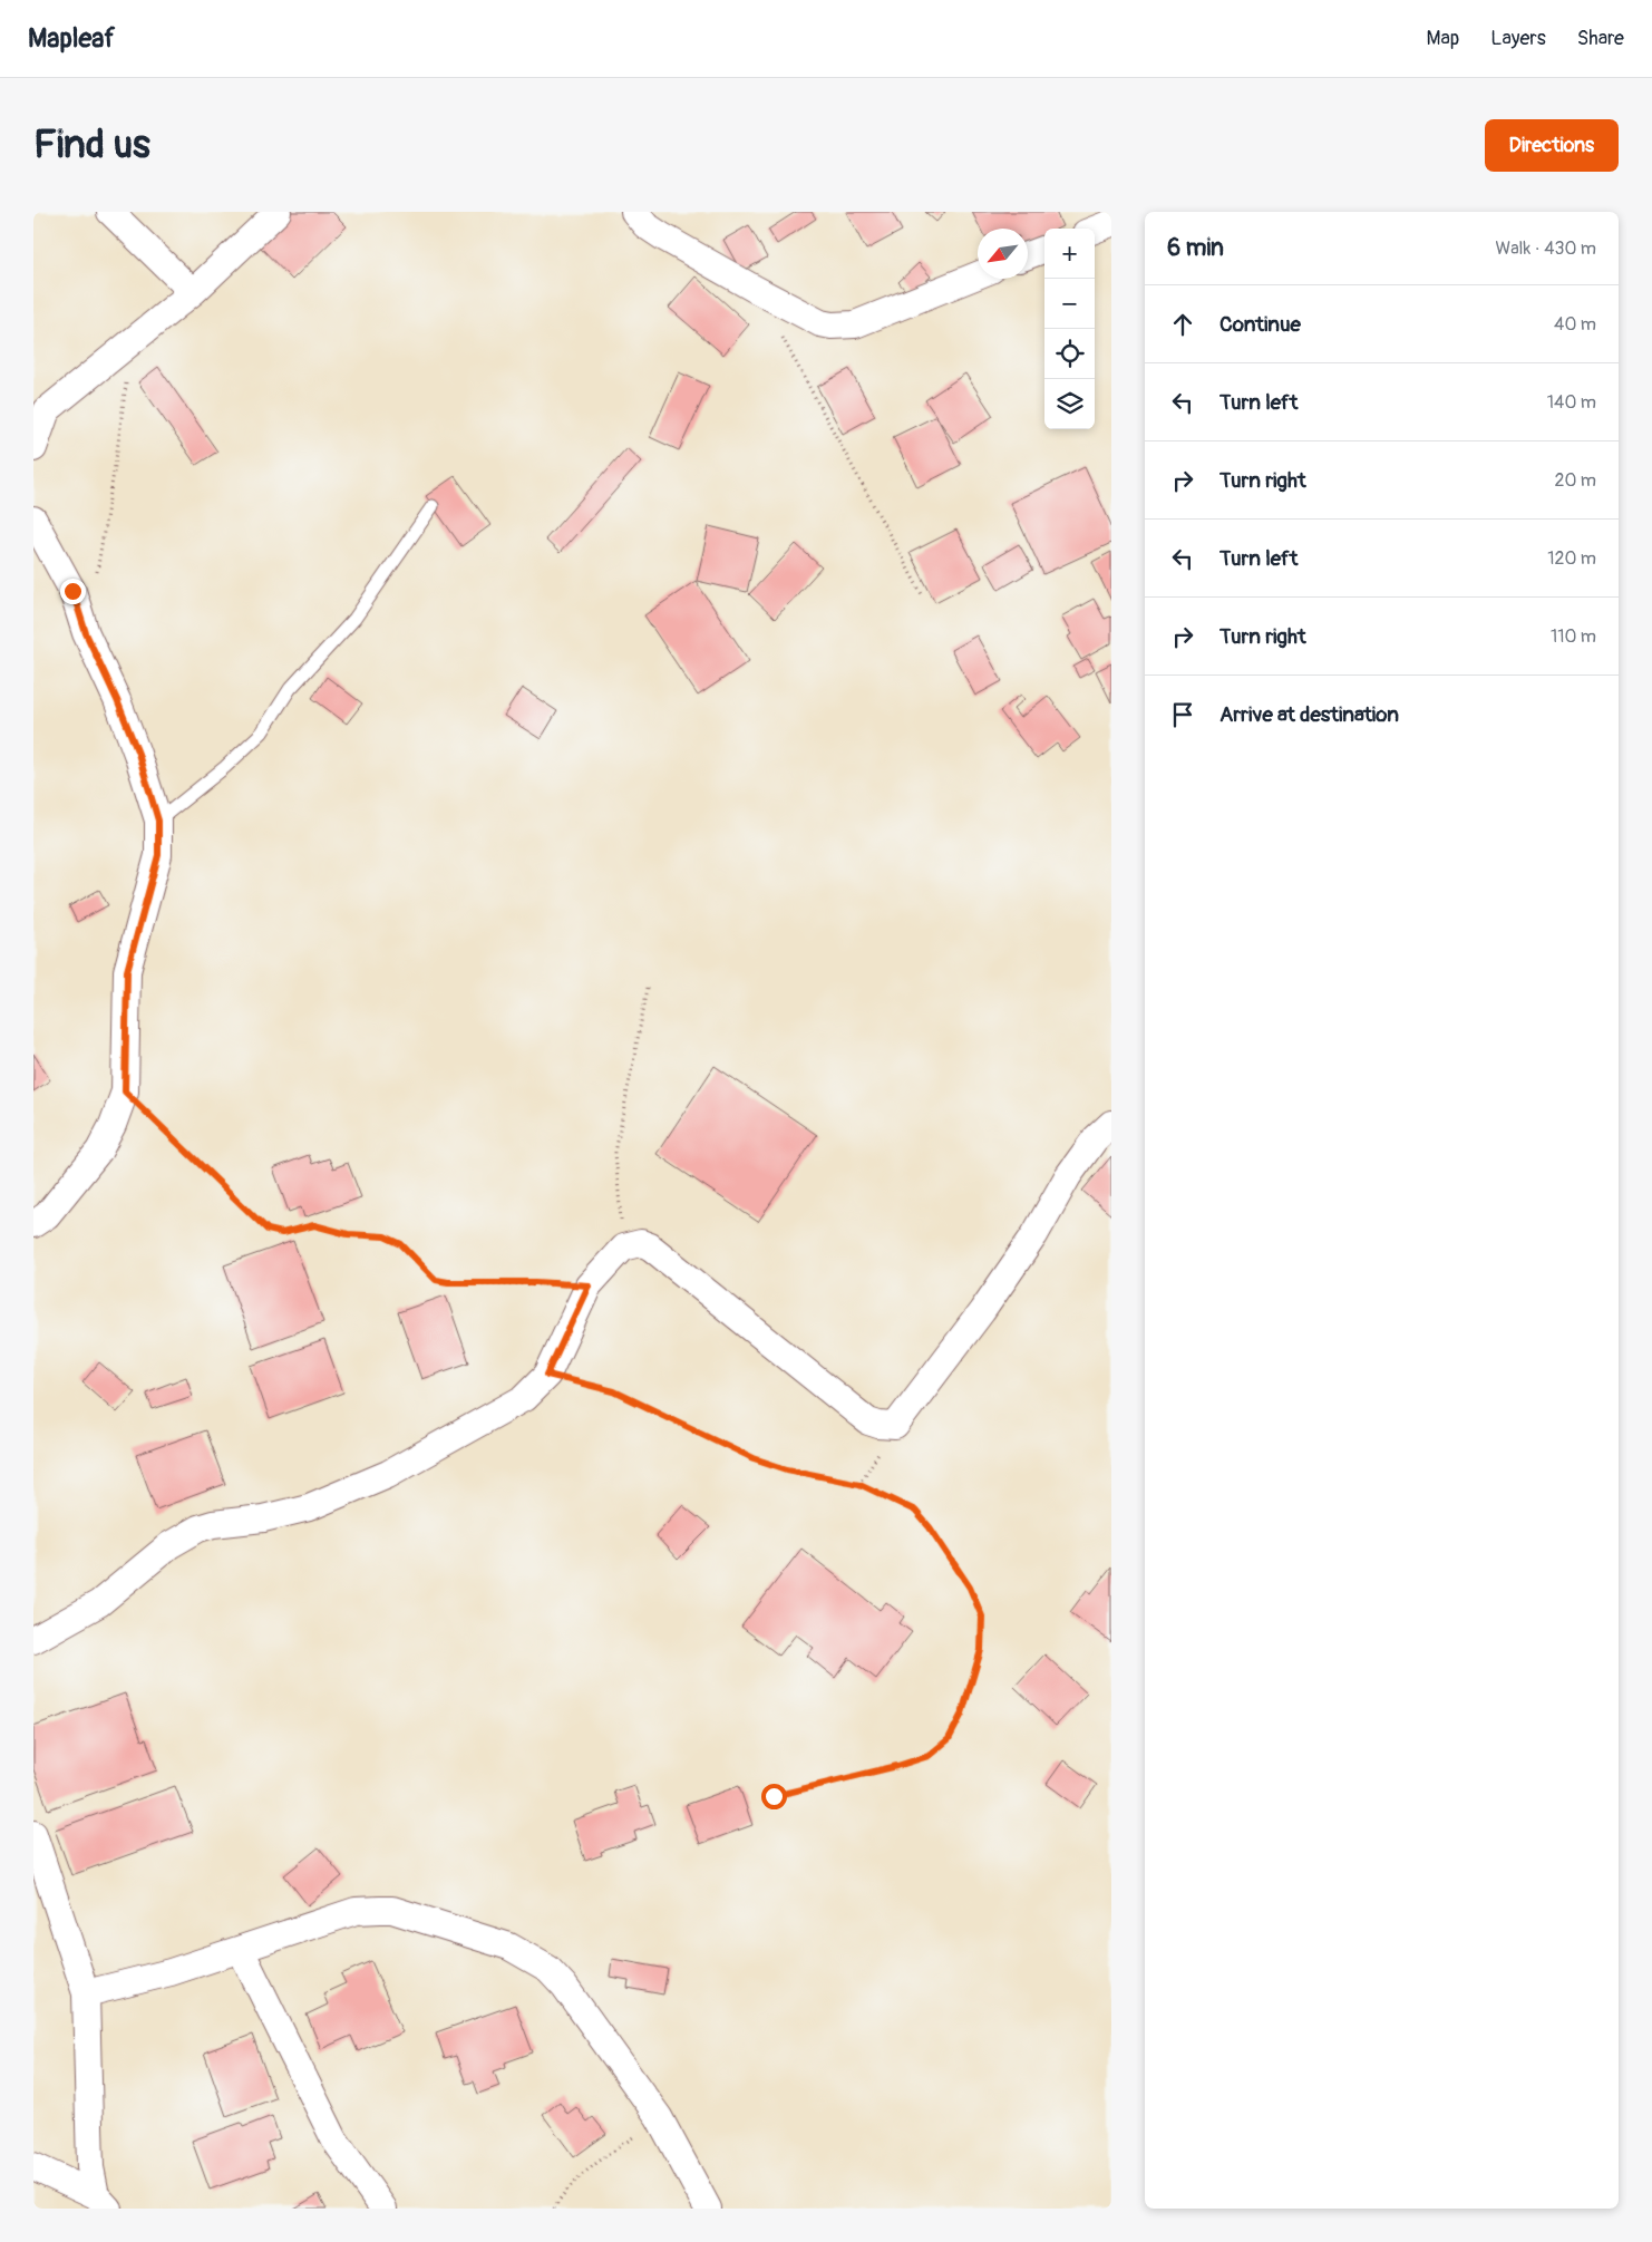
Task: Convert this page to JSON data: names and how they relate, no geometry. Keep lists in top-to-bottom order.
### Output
{
  "north": "bottom left",
  "page": {
    "header": "Mapleaf",
    "nav": ["Map", "Layers", "Share"],
    "buttons": "Directions",
    "title": "Find us",
    "heading": ["6 min", "Walk · 430 m"],
    "map_buttons": ["+", "−"],
    "list": [
      ["Continue", "40 m"],
      ["Turn left", "140 m"],
      ["Turn right", "20 m"],
      ["Turn left", "120 m"],
      ["Turn right", "110 m"],
      "Arrive at destination"
    ]
  }
}
